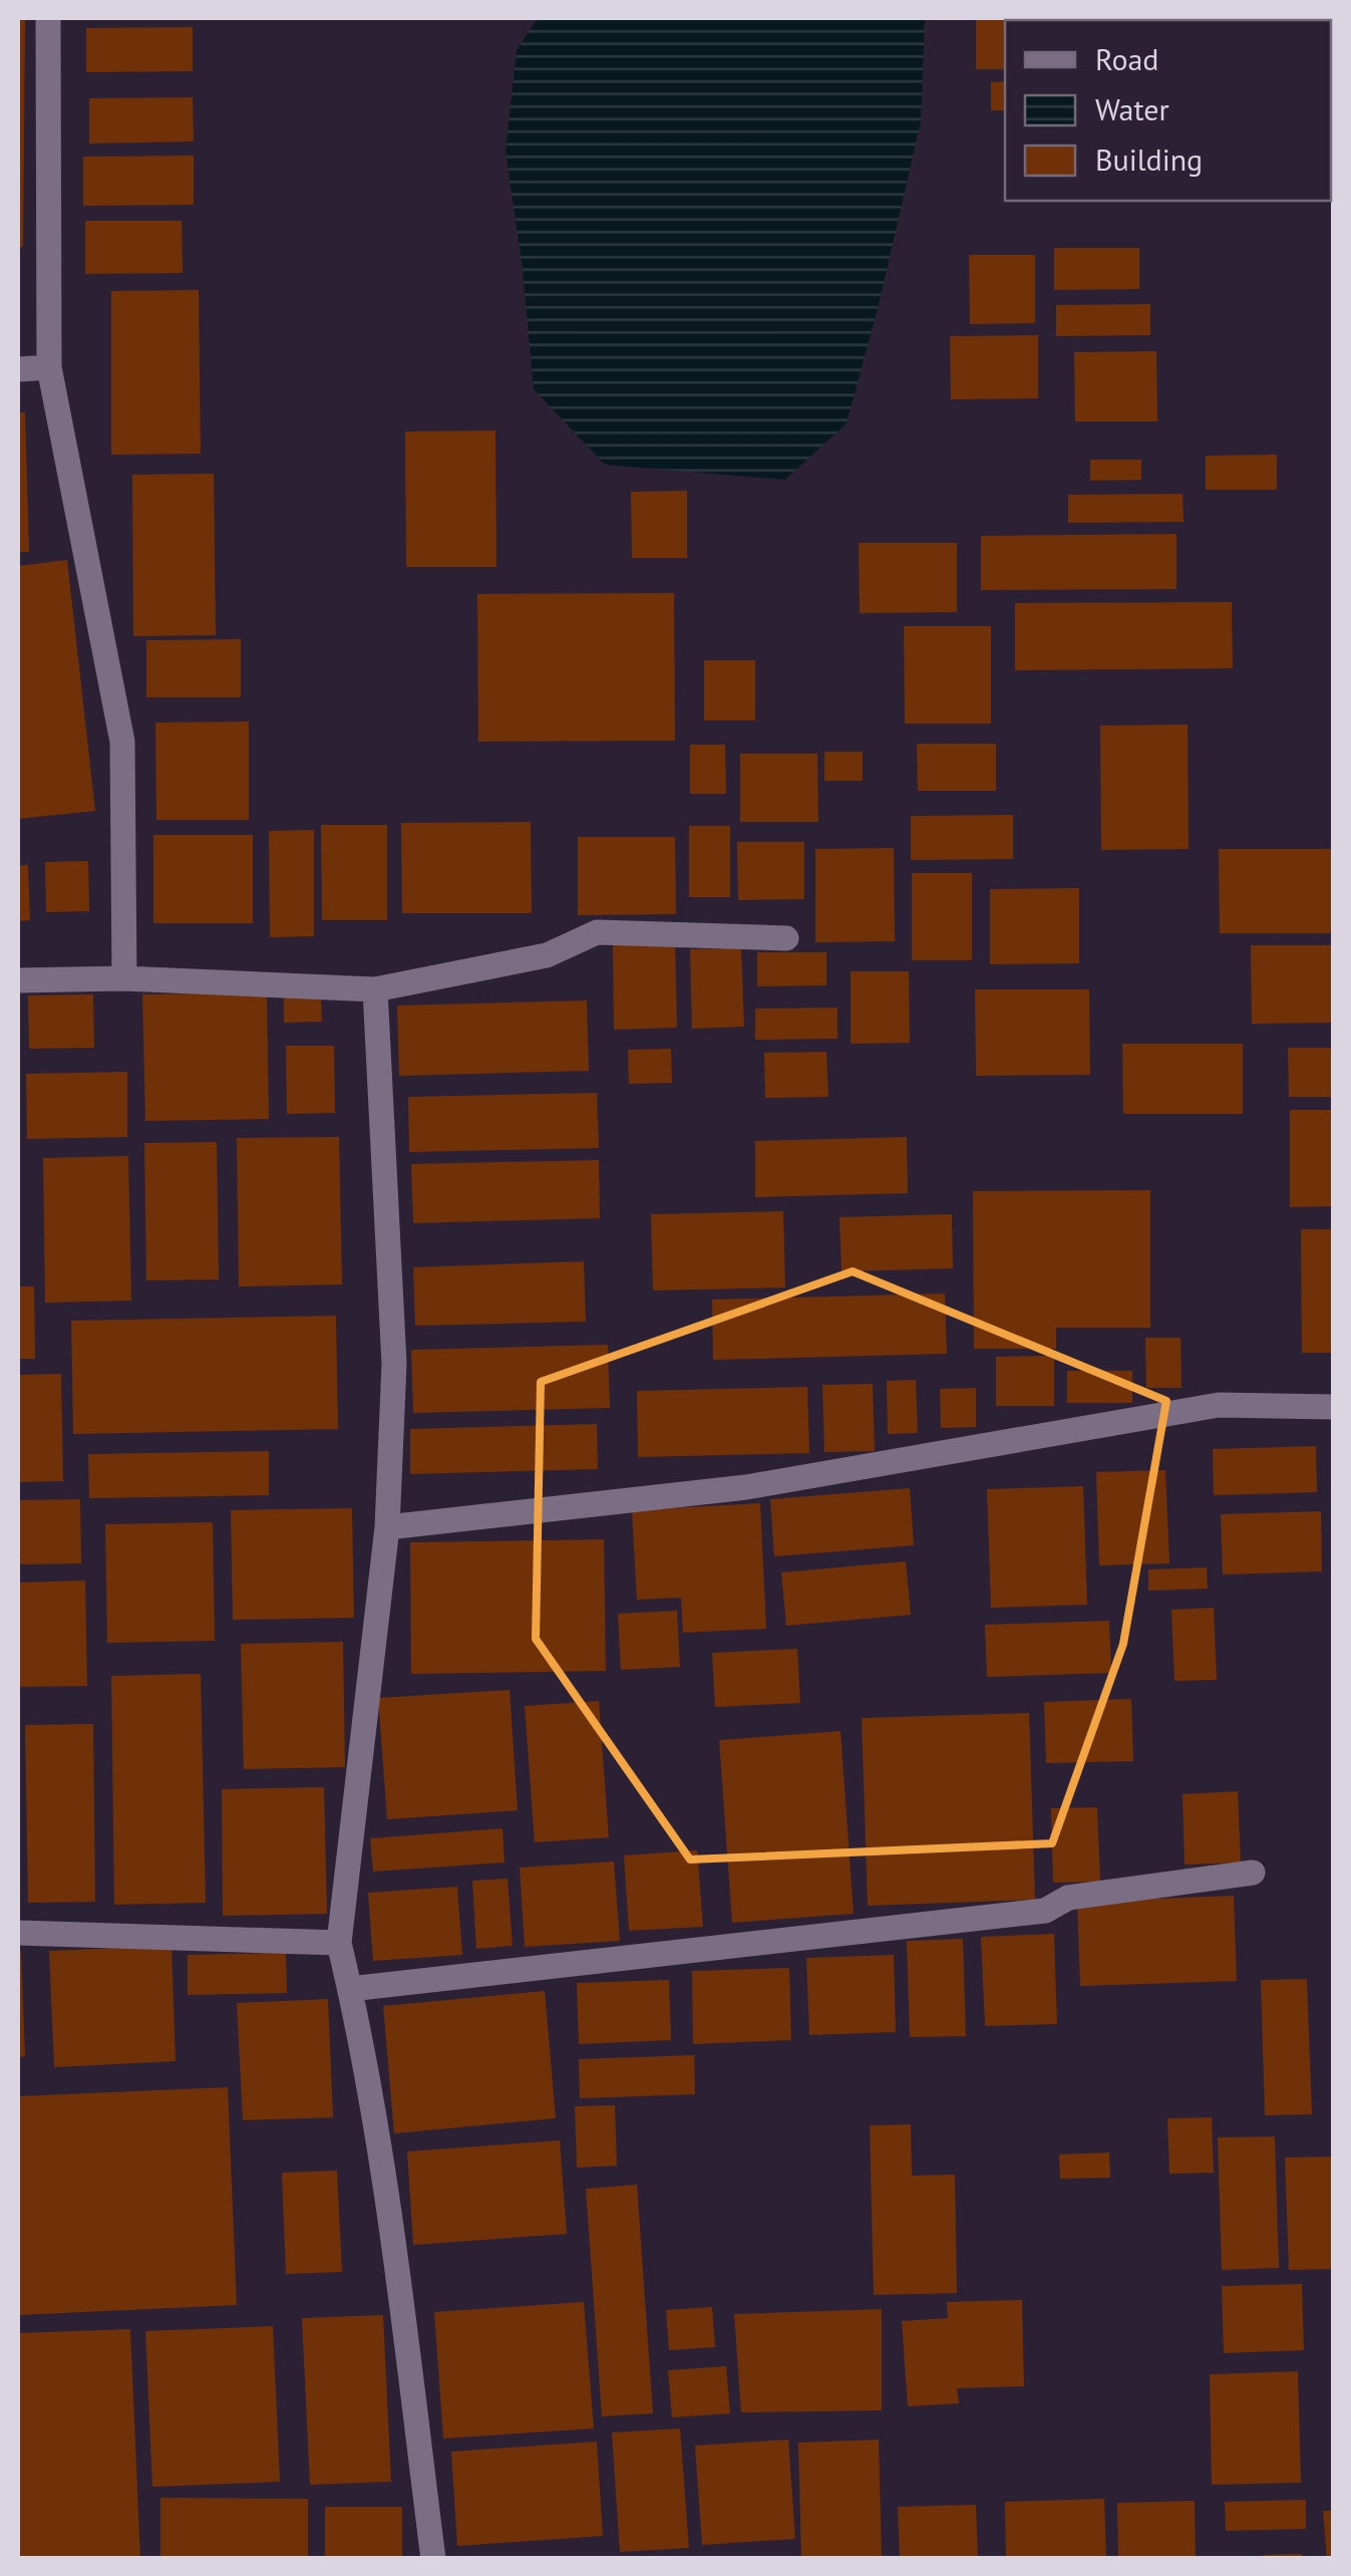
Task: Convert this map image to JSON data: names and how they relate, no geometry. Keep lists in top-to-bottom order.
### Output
{
  "legend": ["Road", "Water", "Building"]
}
